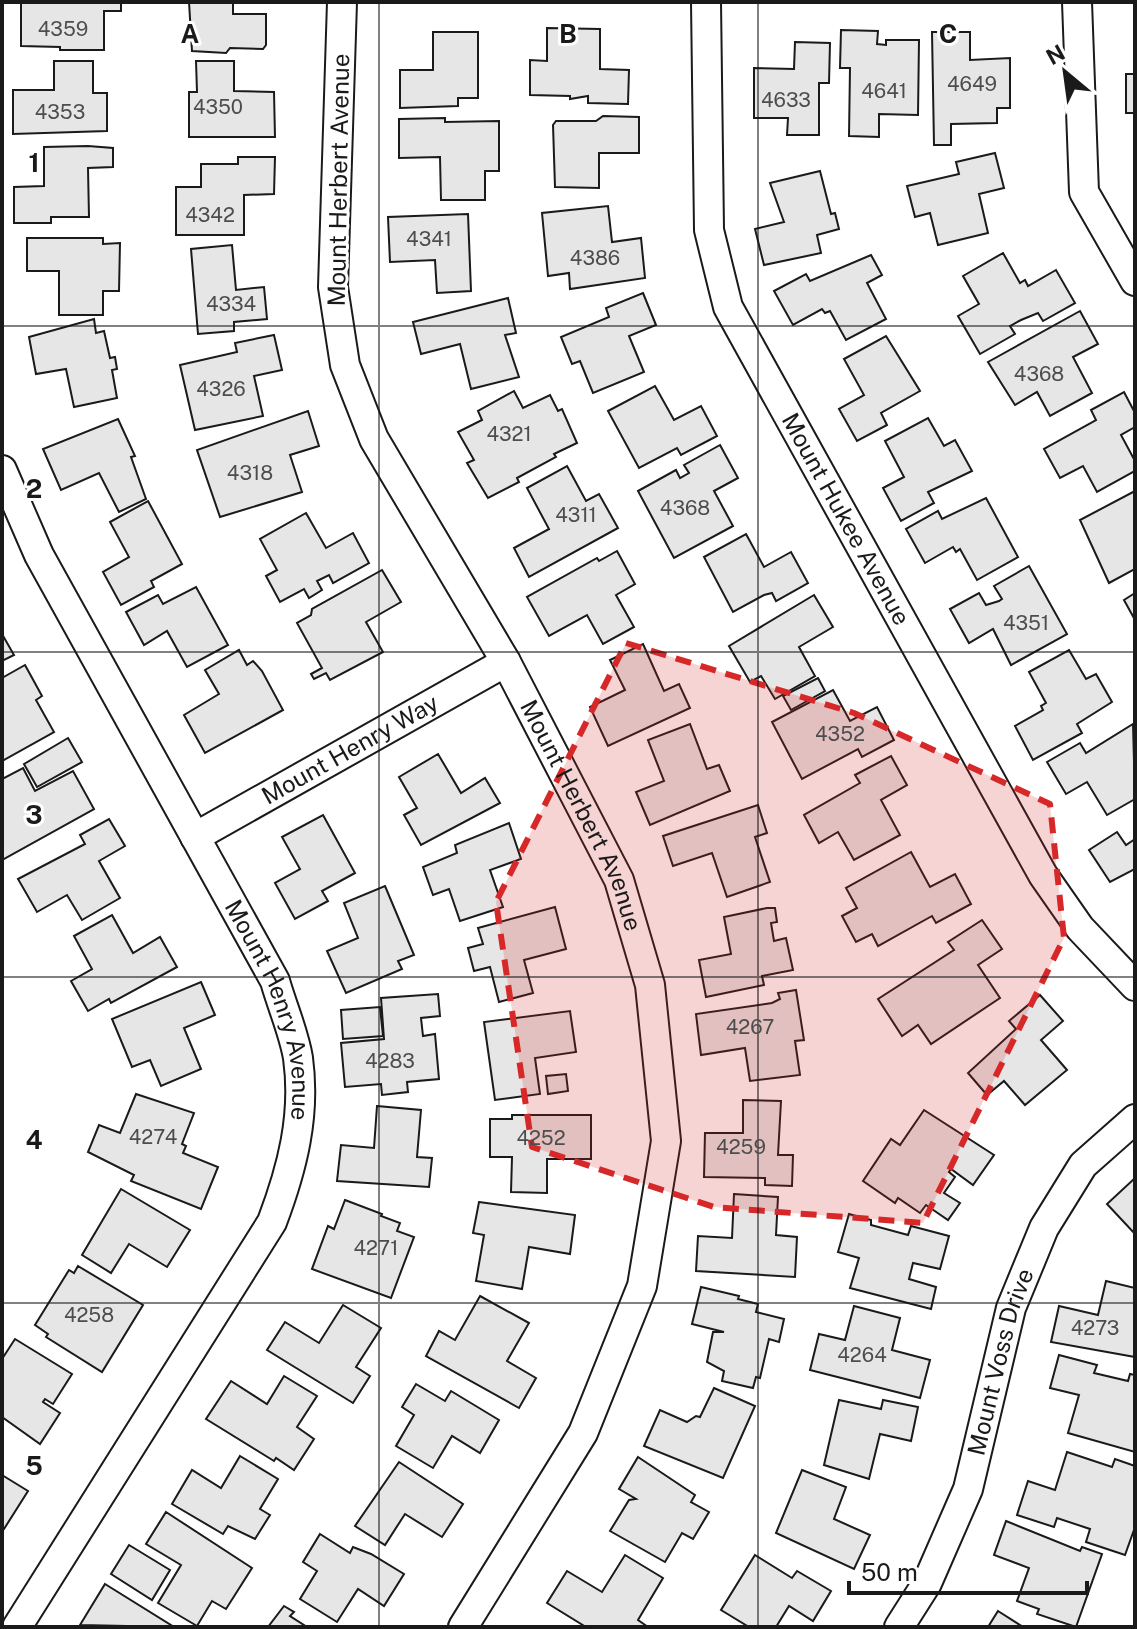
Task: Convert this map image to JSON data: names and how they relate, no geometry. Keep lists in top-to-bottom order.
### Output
{
  "streets": {
    "street": [
      "Mount Herbert Avenue",
      "Mount Hukee Avenue",
      "Mount Henry Way",
      "Mount Henry Avenue",
      "Mount Voss Drive"
    ]
  },
  "crossings": [
    ["Mount Herbert Avenue", "Mount Henry Way"],
    ["Mount Henry Way", "Mount Henry Avenue"]
  ],
  "house_numbers": [
    "4359",
    "4649",
    "4641",
    "4633",
    "4350",
    "4353",
    "4342",
    "4341",
    "4386",
    "4334",
    "4368",
    "4326",
    "4321",
    "4318",
    "4368",
    "4311",
    "4351",
    "4352",
    "4267",
    "4283",
    "4274",
    "4252",
    "4259",
    "4271",
    "4258",
    "4273",
    "4264"
  ],
  "scale_bar": "50 m",
  "north": "top left",
  "grid": {
    "columns": ["A", "B", "C"],
    "rows": [
      "1",
      "2",
      "3",
      "4",
      "5"
    ]
  }
}
